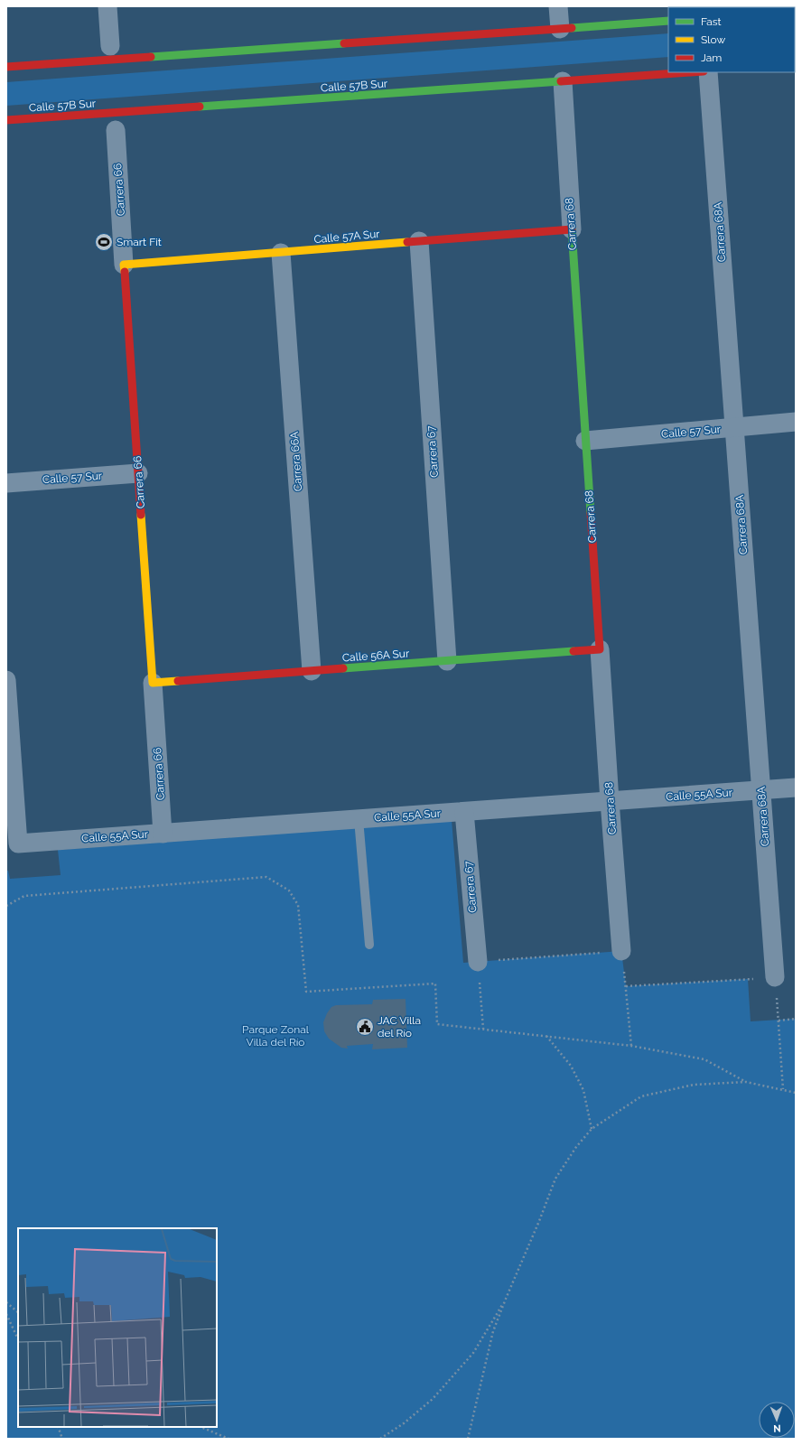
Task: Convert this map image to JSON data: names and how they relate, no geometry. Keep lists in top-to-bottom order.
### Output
{
  "streets": {
    "street": [
      "Calle 57B Sur",
      "Carrera 66",
      "Carrera 68",
      "Carrera 68A",
      "Calle 57A Sur",
      "Calle 57 Sur",
      "Carrera 67",
      "Carrera 66A",
      "Calle 56A Sur",
      "Calle 55A Sur"
    ]
  },
  "crossings": [
    ["Calle 57B Sur", "Carrera 68"],
    ["Carrera 66", "Calle 57A Sur"],
    ["Carrera 66", "Calle 57 Sur"],
    ["Carrera 66", "Calle 56A Sur"],
    ["Carrera 66", "Calle 55A Sur"],
    ["Carrera 68", "Calle 57A Sur"],
    ["Carrera 68", "Calle 57 Sur"],
    ["Carrera 68", "Calle 56A Sur"],
    ["Carrera 68", "Calle 55A Sur"],
    ["Carrera 68A", "Calle 57 Sur"],
    ["Carrera 68A", "Calle 55A Sur"],
    ["Calle 57A Sur", "Carrera 67"],
    ["Calle 57A Sur", "Carrera 66A"],
    ["Carrera 67", "Calle 56A Sur"],
    ["Carrera 67", "Calle 55A Sur"],
    ["Carrera 66A", "Calle 56A Sur"]
  ],
  "parks": ["Parque Zonal Villa del Río"],
  "places": {
    "sports": ["Smart Fit"],
    "public building": ["JAC Villa del Río"]
  },
  "legend": ["Fast", "Slow", "Jam"],
  "north": "bottom"
}
